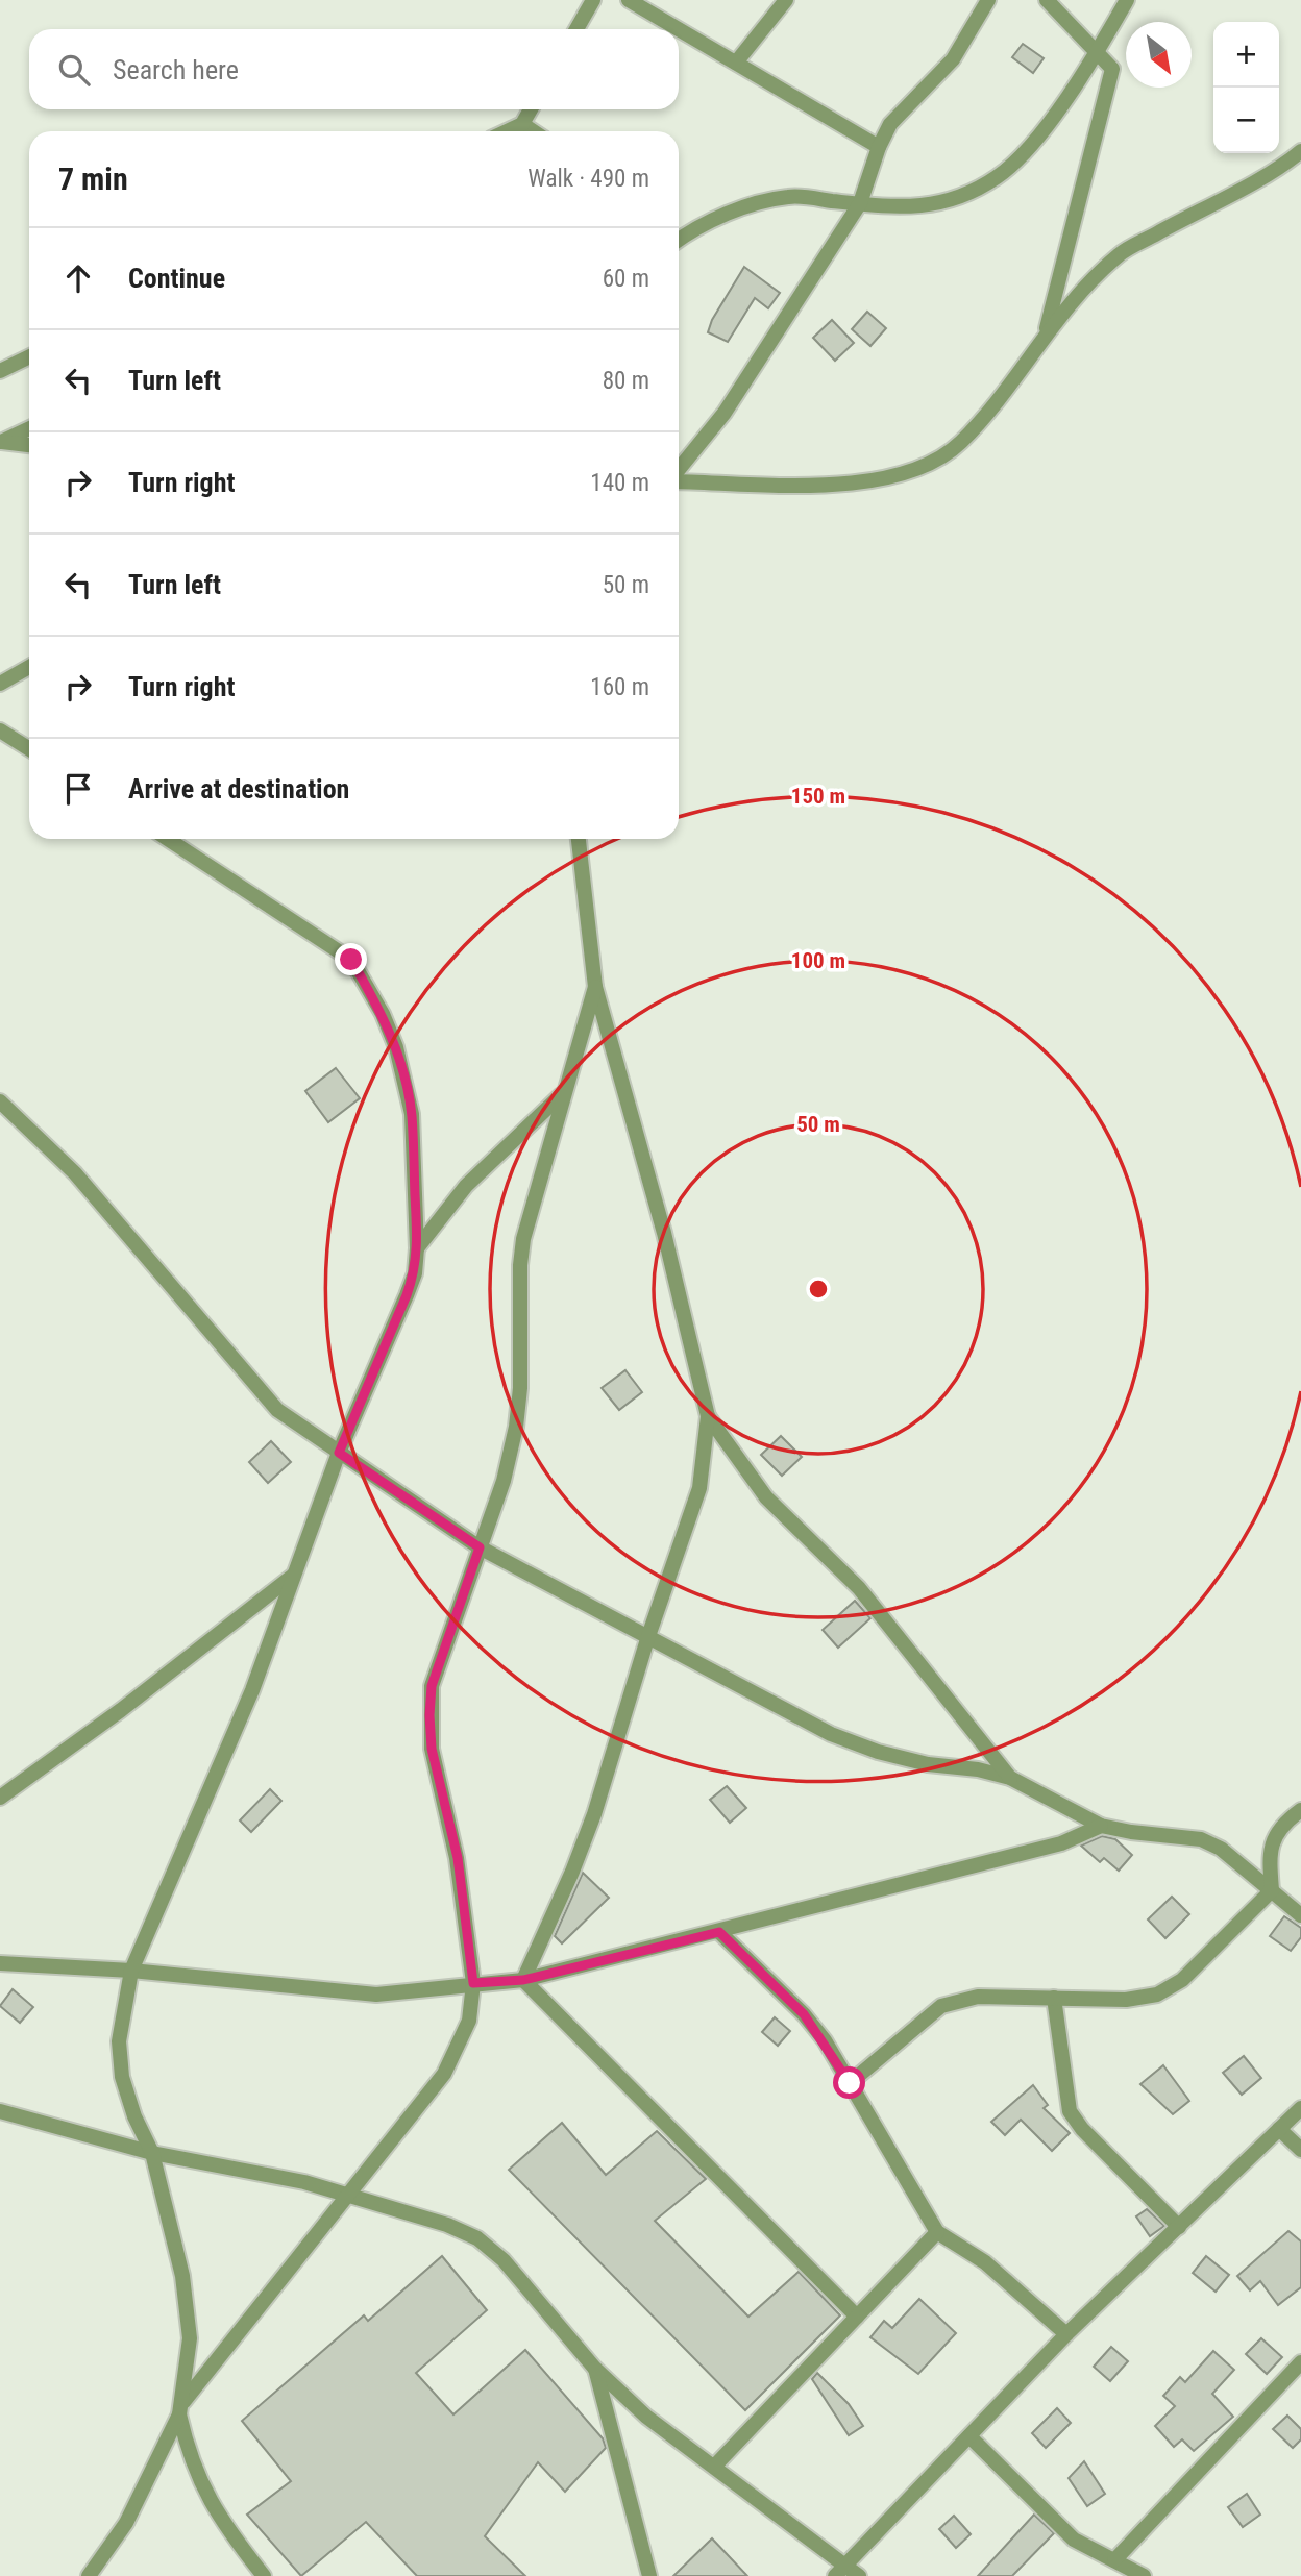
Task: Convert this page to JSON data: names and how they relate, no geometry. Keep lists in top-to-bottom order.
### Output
{
  "north": "bottom right",
  "page": {
    "map_buttons": ["+", "−"],
    "search": "Search here",
    "heading": ["7 min", "Walk · 490 m"],
    "list": [
      ["Continue", "60 m"],
      ["Turn left", "80 m"],
      ["Turn right", "140 m"],
      ["Turn left", "50 m"],
      ["Turn right", "160 m"],
      "Arrive at destination"
    ]
  },
  "rings": ["150 m", "100 m", "50 m"]
}
